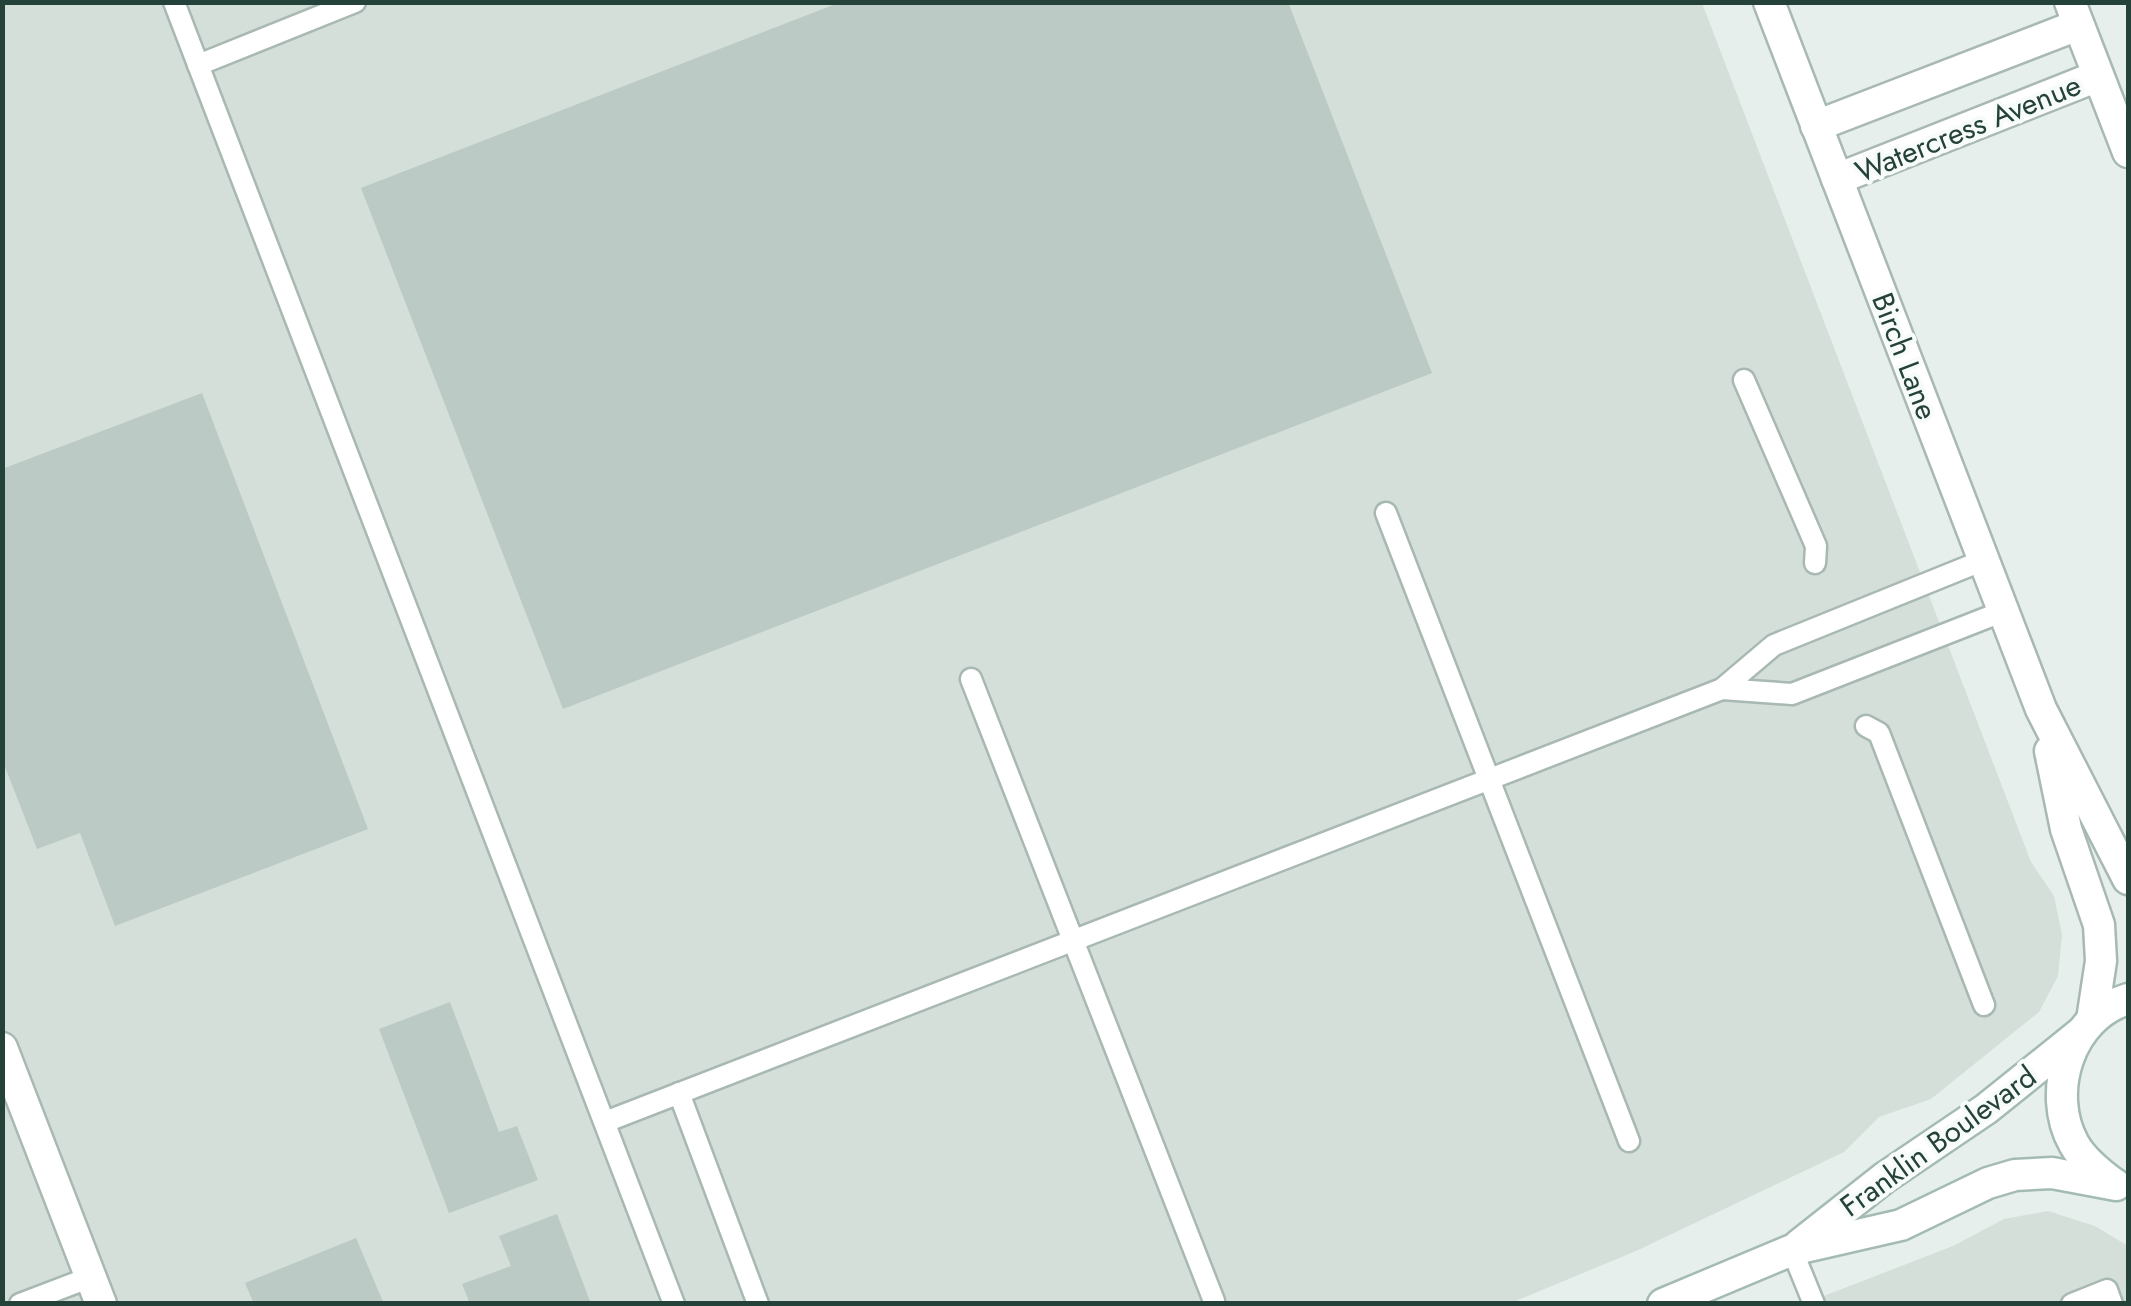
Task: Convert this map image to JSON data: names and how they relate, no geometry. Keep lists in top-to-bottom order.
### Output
{
  "streets": {
    "street": ["Watercress Avenue", "Birch Lane", "Franklin Boulevard"]
  },
  "crossings": [
    ["Watercress Avenue", "Birch Lane"],
    ["Birch Lane", "Franklin Boulevard"]
  ]
}
